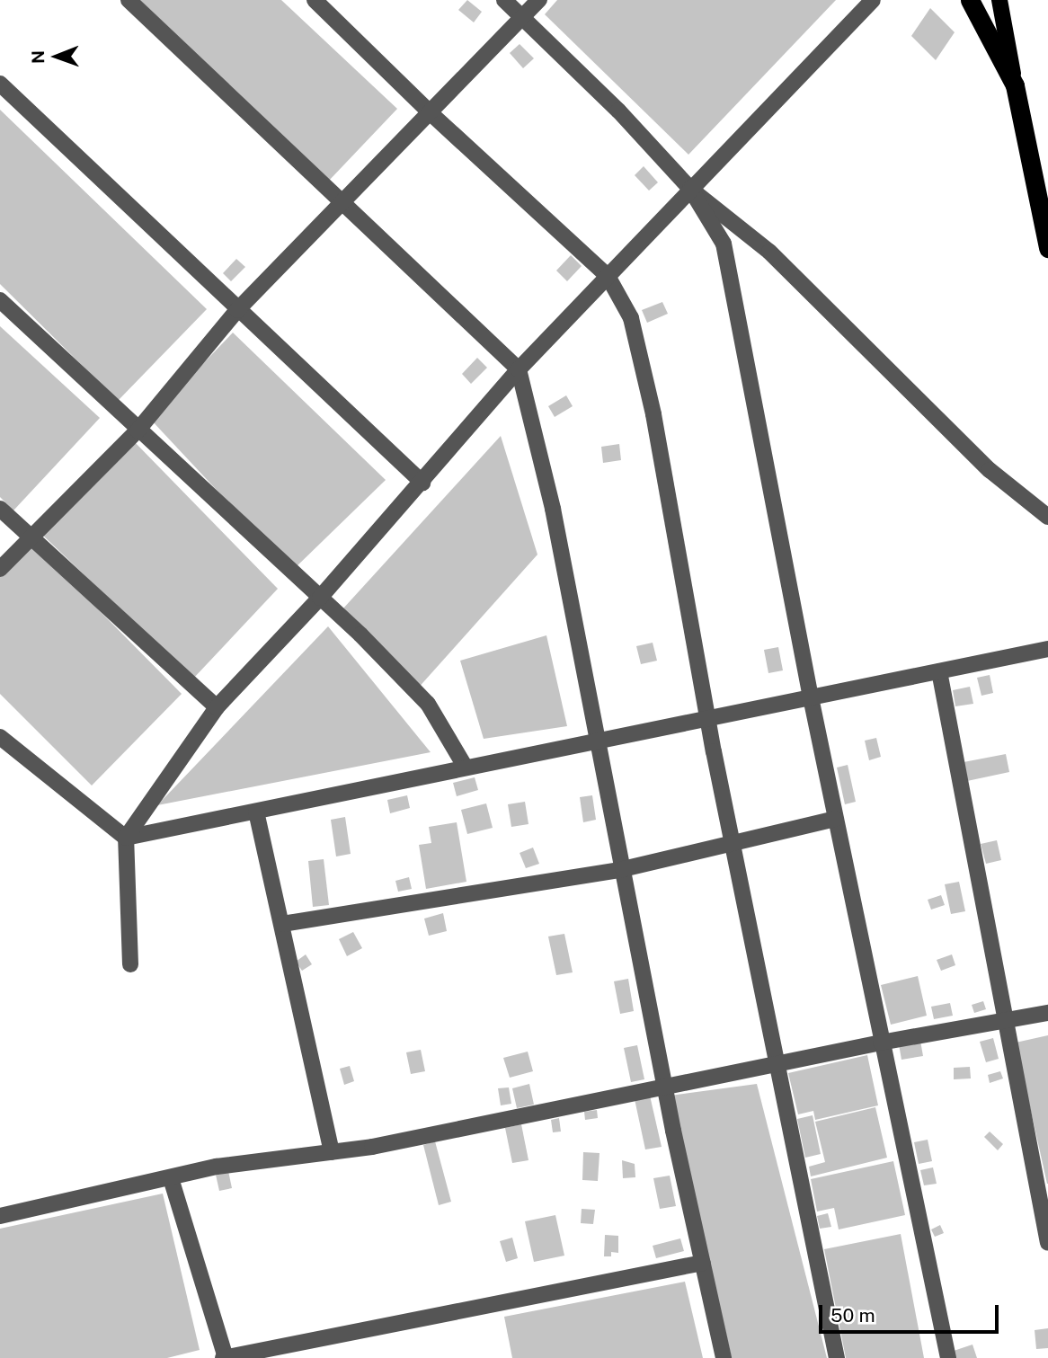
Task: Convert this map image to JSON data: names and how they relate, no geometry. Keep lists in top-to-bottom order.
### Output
{
  "scale_bar": "50 m",
  "north": "left"
}
